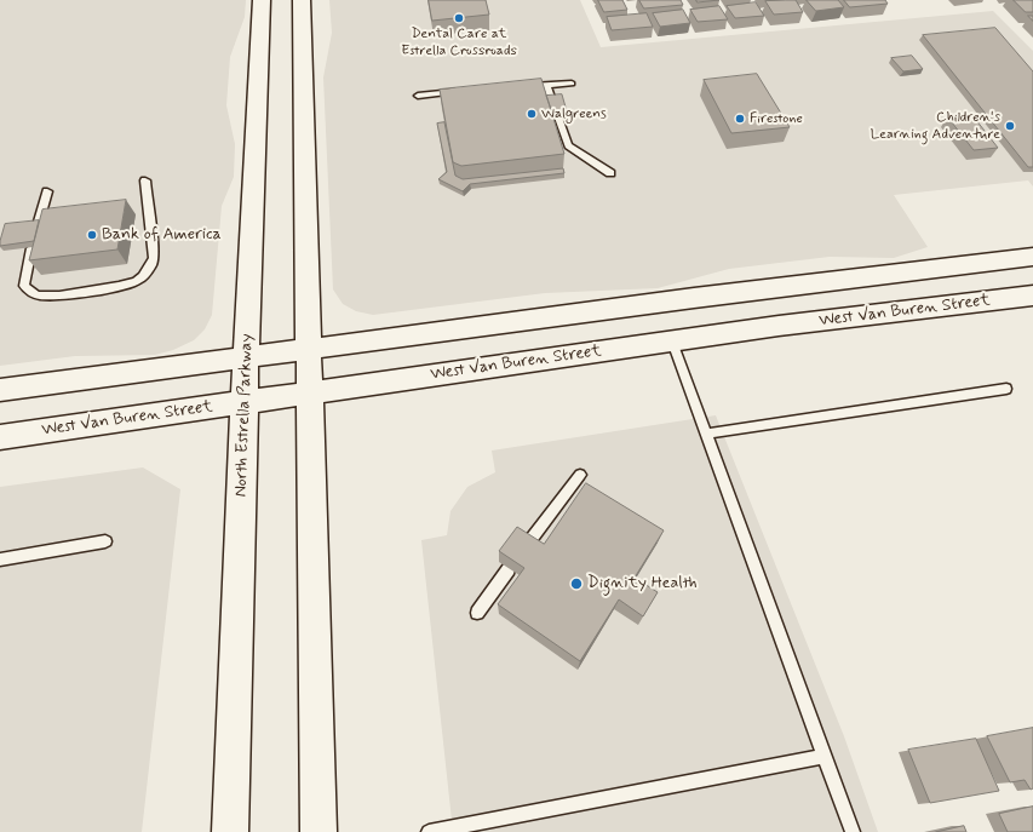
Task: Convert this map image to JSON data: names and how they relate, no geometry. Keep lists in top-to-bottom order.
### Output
{
  "streets": {
    "main road": ["West Van Buren Street", "North Estrella Parkway"]
  },
  "crossings": [
    ["West Van Buren Street", "North Estrella Parkway"]
  ],
  "places": [
    "Dental Care at Estrella Crossroads",
    "Walgreens",
    "Firestone",
    "Children's Learning Adventure",
    "Bank of America",
    "Dignity Health"
  ]
}
